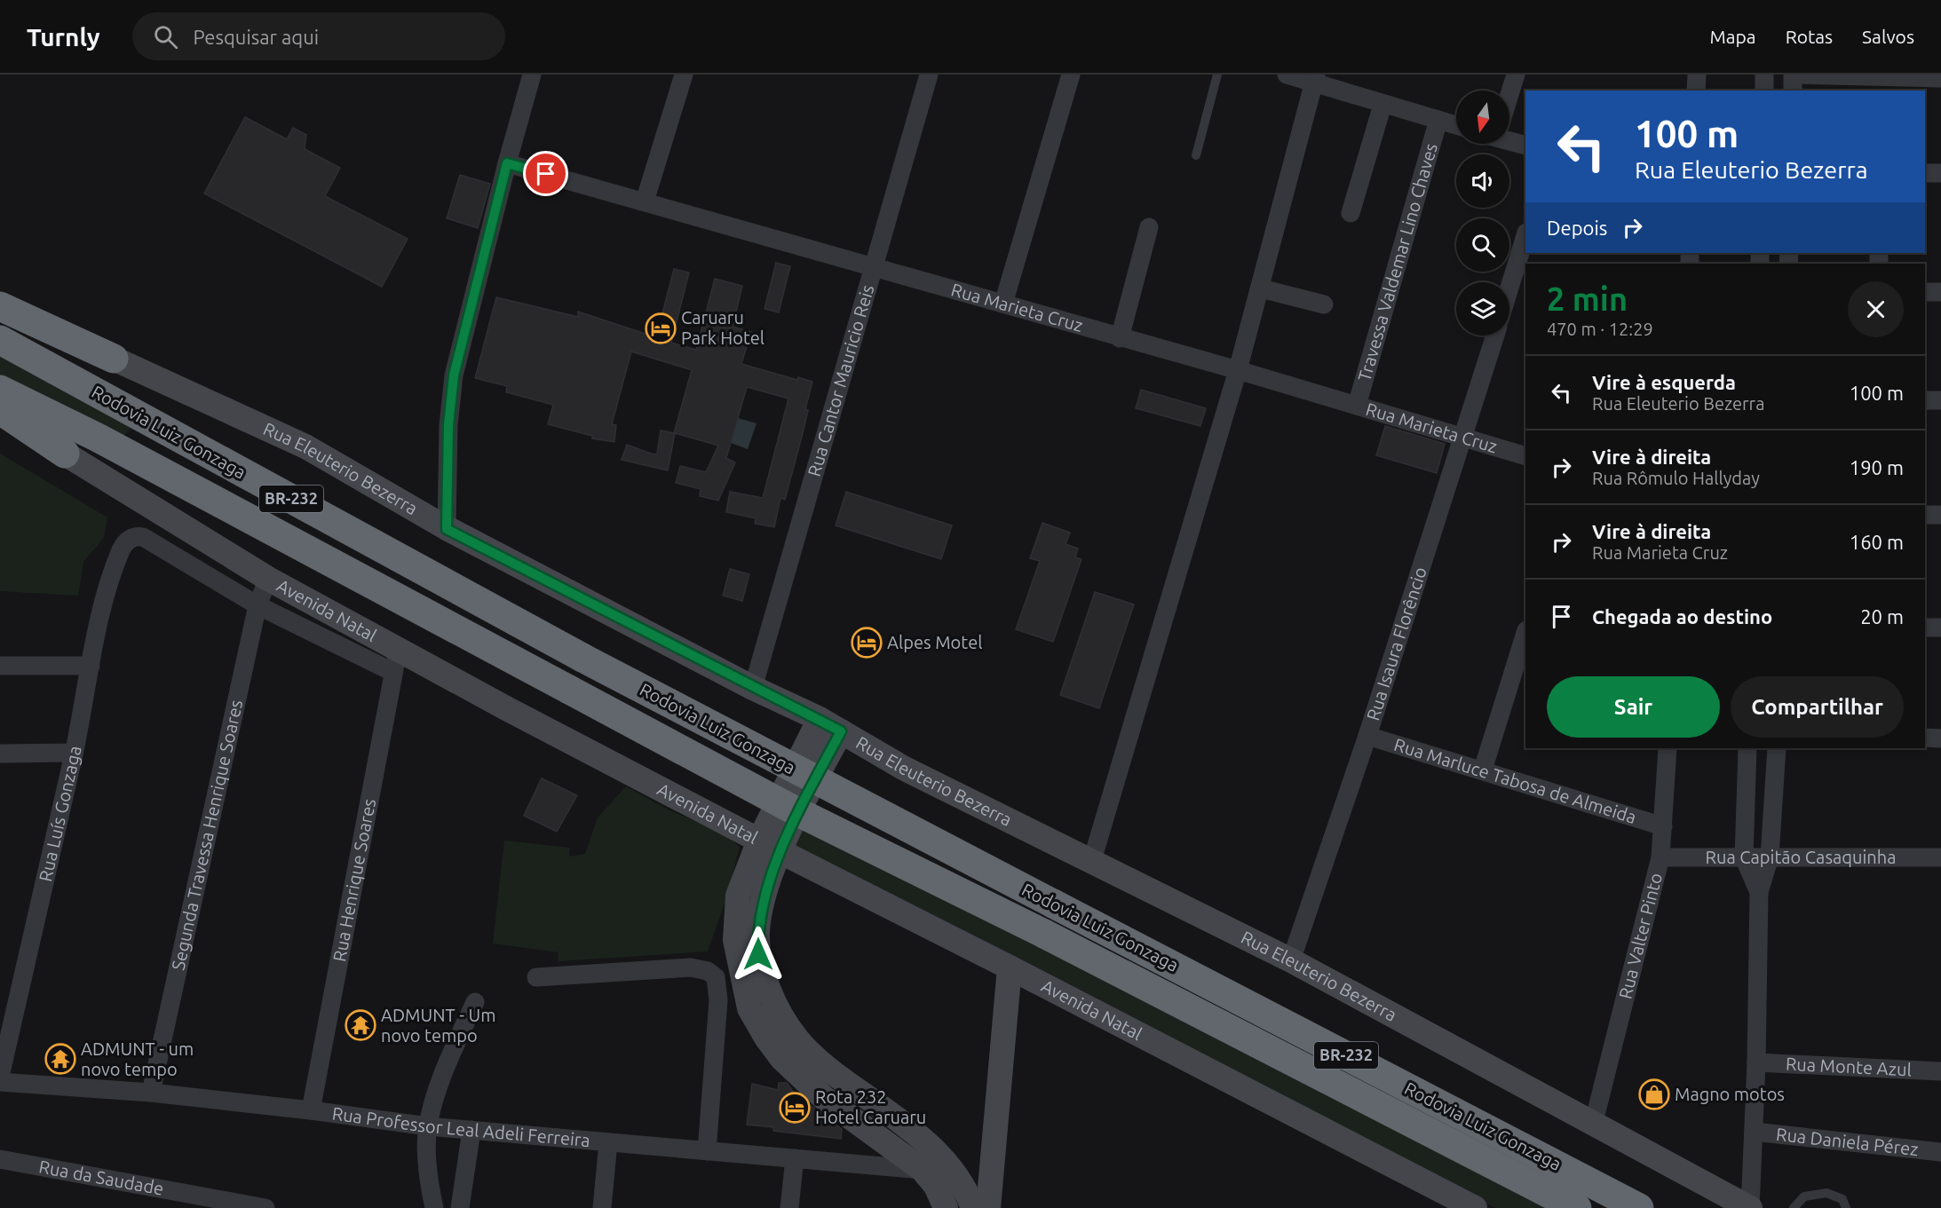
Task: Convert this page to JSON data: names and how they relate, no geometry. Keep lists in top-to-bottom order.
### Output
{
  "streets": {
    "highway": ["Rodovia Luiz Gonzaga", "BR-232"],
    "street": [
      "Travessa Valdemar Lino Chaves",
      "Rua Marieta Cruz",
      "Rua Cantor Mauricio Reis",
      "Rua Eleuterio Bezerra",
      "Avenida Natal",
      "Rua Isaura Florêncio",
      "Rua Marluce Tabosa de Almeida",
      "Rua Luís Gonzaga",
      "Segunda Travessa Henrique Soares",
      "Rua Capitão Casaquinha",
      "Rua Henrique Soares",
      "Rua Valter Pinto",
      "Rua Monte Azul",
      "Rua Professor Leal Adeli Ferreira",
      "Rua Daniela Pérez",
      "Rua da Saudade"
    ]
  },
  "crossings": [
    ["Travessa Valdemar Lino Chaves", "Rua Marieta Cruz"],
    ["Rua Marieta Cruz", "Rua Cantor Mauricio Reis"],
    ["Rua Marieta Cruz", "Rua Isaura Florêncio"],
    ["Rua Cantor Mauricio Reis", "Rua Eleuterio Bezerra"],
    ["Rua Eleuterio Bezerra", "Rua Isaura Florêncio"],
    ["Rua Eleuterio Bezerra", "Rua Valter Pinto"],
    ["Avenida Natal", "Segunda Travessa Henrique Soares"],
    ["Avenida Natal", "Rua Henrique Soares"],
    ["Rua Isaura Florêncio", "Rua Marluce Tabosa de Almeida"],
    ["Rua Marluce Tabosa de Almeida", "Rua Valter Pinto"],
    ["Rua Luís Gonzaga", "Segunda Travessa Henrique Soares"],
    ["Segunda Travessa Henrique Soares", "Rua Professor Leal Adeli Ferreira"],
    ["Rua Capitão Casaquinha", "Rua Valter Pinto"],
    ["Rua Henrique Soares", "Rua Professor Leal Adeli Ferreira"]
  ],
  "places": {
    "hotel": ["Caruaru Park Hotel", "Alpes Motel", "Rota 232 Hotel Caruaru"],
    "temple": ["ADMUNT - Um novo tempo", "ADMUNT - um novo tempo"],
    "shop": ["Magno motos"]
  },
  "north": "bottom",
  "page": {
    "header": "Turnly",
    "search": "Pesquisar aqui",
    "nav": ["Mapa", "Rotas", "Salvos"],
    "turn": ["100 m", "Rua Eleuterio Bezerra"],
    "then": "Depois",
    "heading": ["2 min", "470 m · 12:29"],
    "list": [
      {
        "name": "Vire à esquerda",
        "note": "Rua Eleuterio Bezerra",
        "value": "100 m"
      },
      {
        "name": "Vire à direita",
        "note": "Rua Rômulo Hallyday",
        "value": "190 m"
      },
      {
        "name": "Vire à direita",
        "note": "Rua Marieta Cruz",
        "value": "160 m"
      },
      {
        "name": "Chegada ao destino",
        "value": "20 m"
      }
    ],
    "buttons": ["Sair", "Compartilhar"]
  }
}
